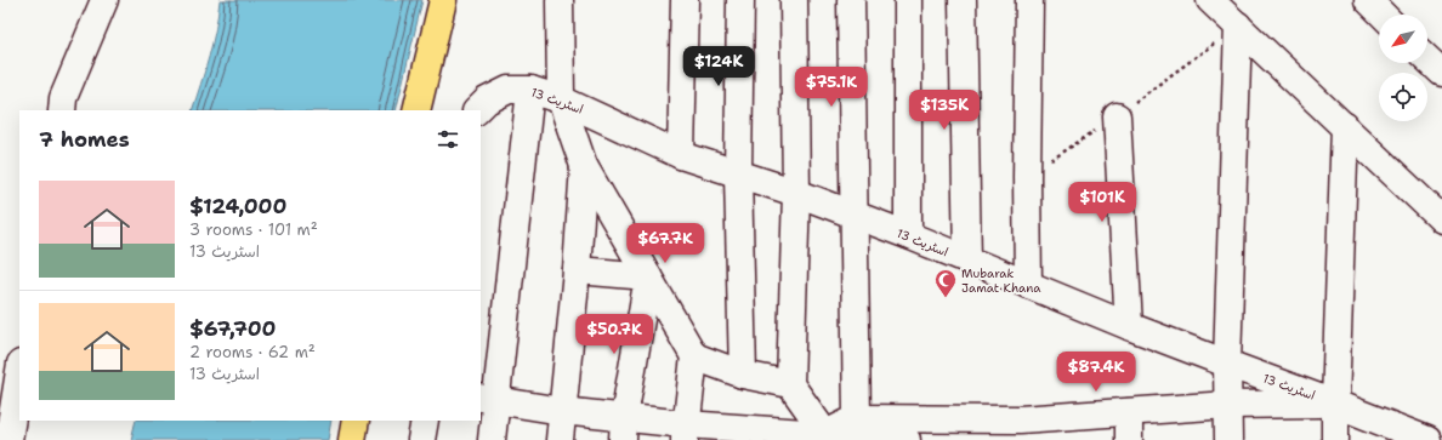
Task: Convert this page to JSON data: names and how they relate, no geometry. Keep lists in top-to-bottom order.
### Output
{
  "streets": {
    "street": ["اسٹریٹ 13"]
  },
  "places": {
    "mosque": ["Mubarak Jamat Khana"]
  },
  "north": "bottom left",
  "page": {
    "price": [
      "$124K",
      "$75.1K",
      "$135K",
      "$101K",
      "$67.7K",
      "$50.7K",
      "$87.4K"
    ],
    "heading": "7 homes",
    "list": [
      {
        "name": "$124,000",
        "note": "3 rooms · 101 m² · اسٹریٹ 13"
      },
      {
        "name": "$67,700",
        "note": "2 rooms · 62 m² · اسٹریٹ 13"
      }
    ]
  }
}
